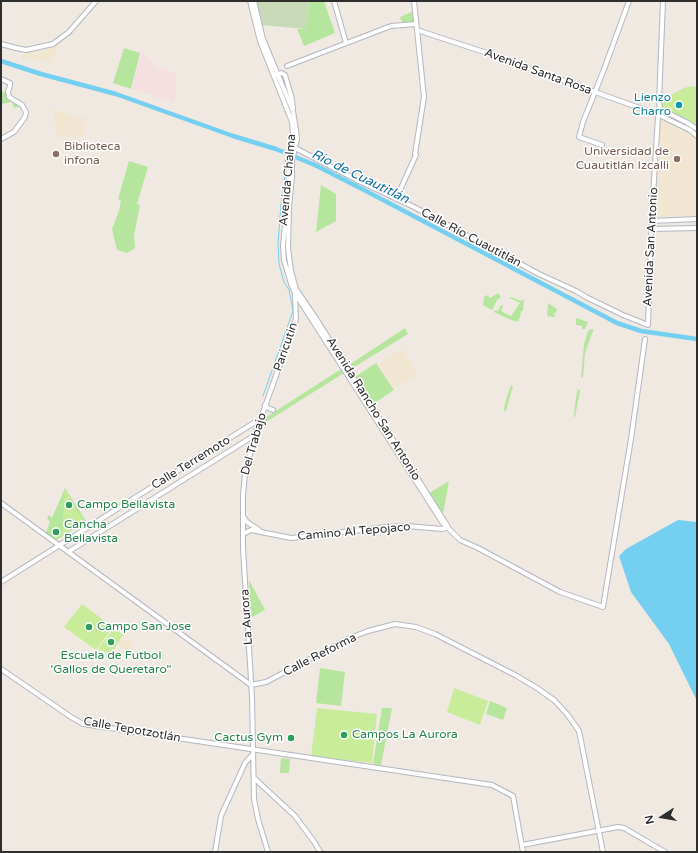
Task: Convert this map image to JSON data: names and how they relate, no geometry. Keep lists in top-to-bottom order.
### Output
{
  "streets": {
    "street": [
      "Avenida Santa Rosa",
      "Avenida Chalma",
      "Calle Río Cuautitlán",
      "Avenida San Antonio",
      "Paricutin",
      "Avenida Rancho San Antonio",
      "Del Trabajo",
      "Calle Terremoto",
      "Camino Al Tepojaco",
      "La Aurora",
      "Calle Reforma",
      "Calle Tepotzotlán"
    ]
  },
  "crossings": [
    ["Avenida Santa Rosa", "Avenida San Antonio"],
    ["Avenida Chalma", "Calle Río Cuautitlán"],
    ["Avenida Chalma", "Paricutin"],
    ["Avenida Chalma", "Avenida Rancho San Antonio"],
    ["Calle Río Cuautitlán", "Avenida San Antonio"],
    ["Paricutin", "Avenida Rancho San Antonio"],
    ["Paricutin", "Del Trabajo"],
    ["Avenida Rancho San Antonio", "Camino Al Tepojaco"],
    ["Del Trabajo", "Calle Terremoto"],
    ["Del Trabajo", "La Aurora"],
    ["Camino Al Tepojaco", "La Aurora"],
    ["La Aurora", "Calle Reforma"],
    ["La Aurora", "Calle Tepotzotlán"]
  ],
  "water": ["Rio de Cuautitlán"],
  "places": [
    "Lienzo Charro",
    "Biblioteca infona",
    "Universidad de Cuautitlán Izcalli",
    "Campo Bellavista",
    "Cancha Bellavista",
    "Campo San Jose",
    "Escuela de Futbol 'Gallos de Queretaro\"",
    "Campos La Aurora",
    "Cactus Gym"
  ],
  "north": "left"
}
